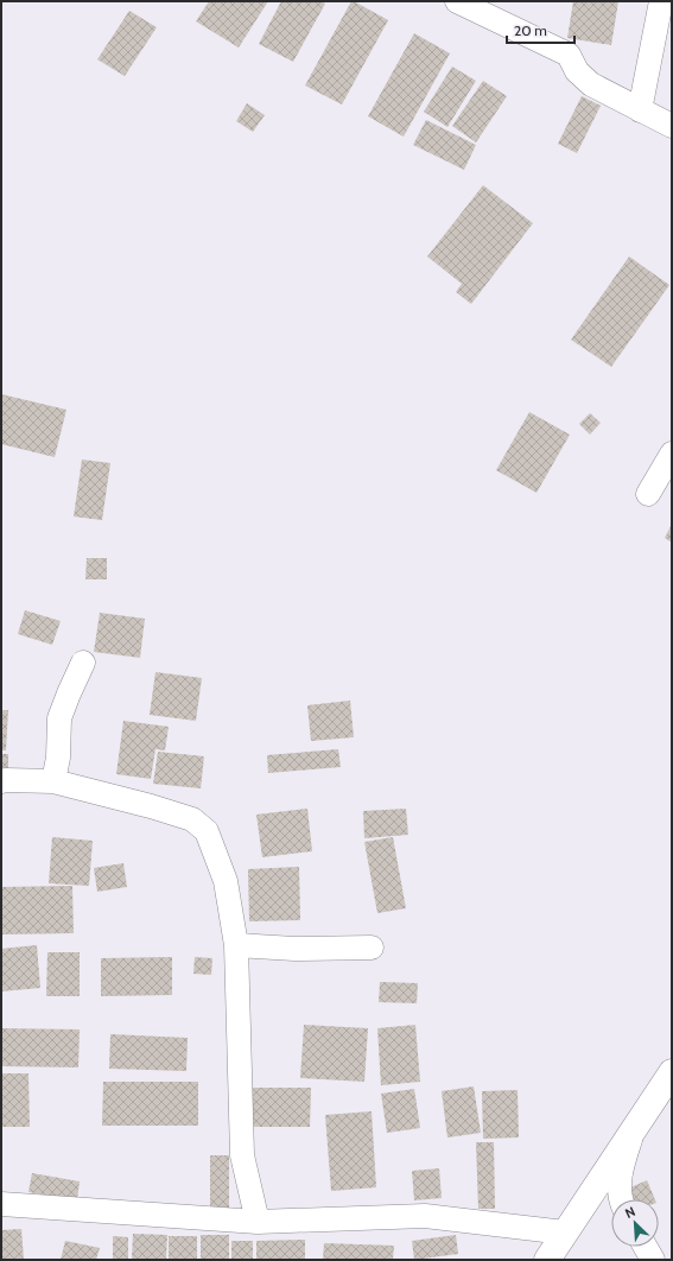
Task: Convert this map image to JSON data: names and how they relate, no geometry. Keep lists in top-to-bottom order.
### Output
{
  "scale_bar": "20 m",
  "north": "top left"
}
